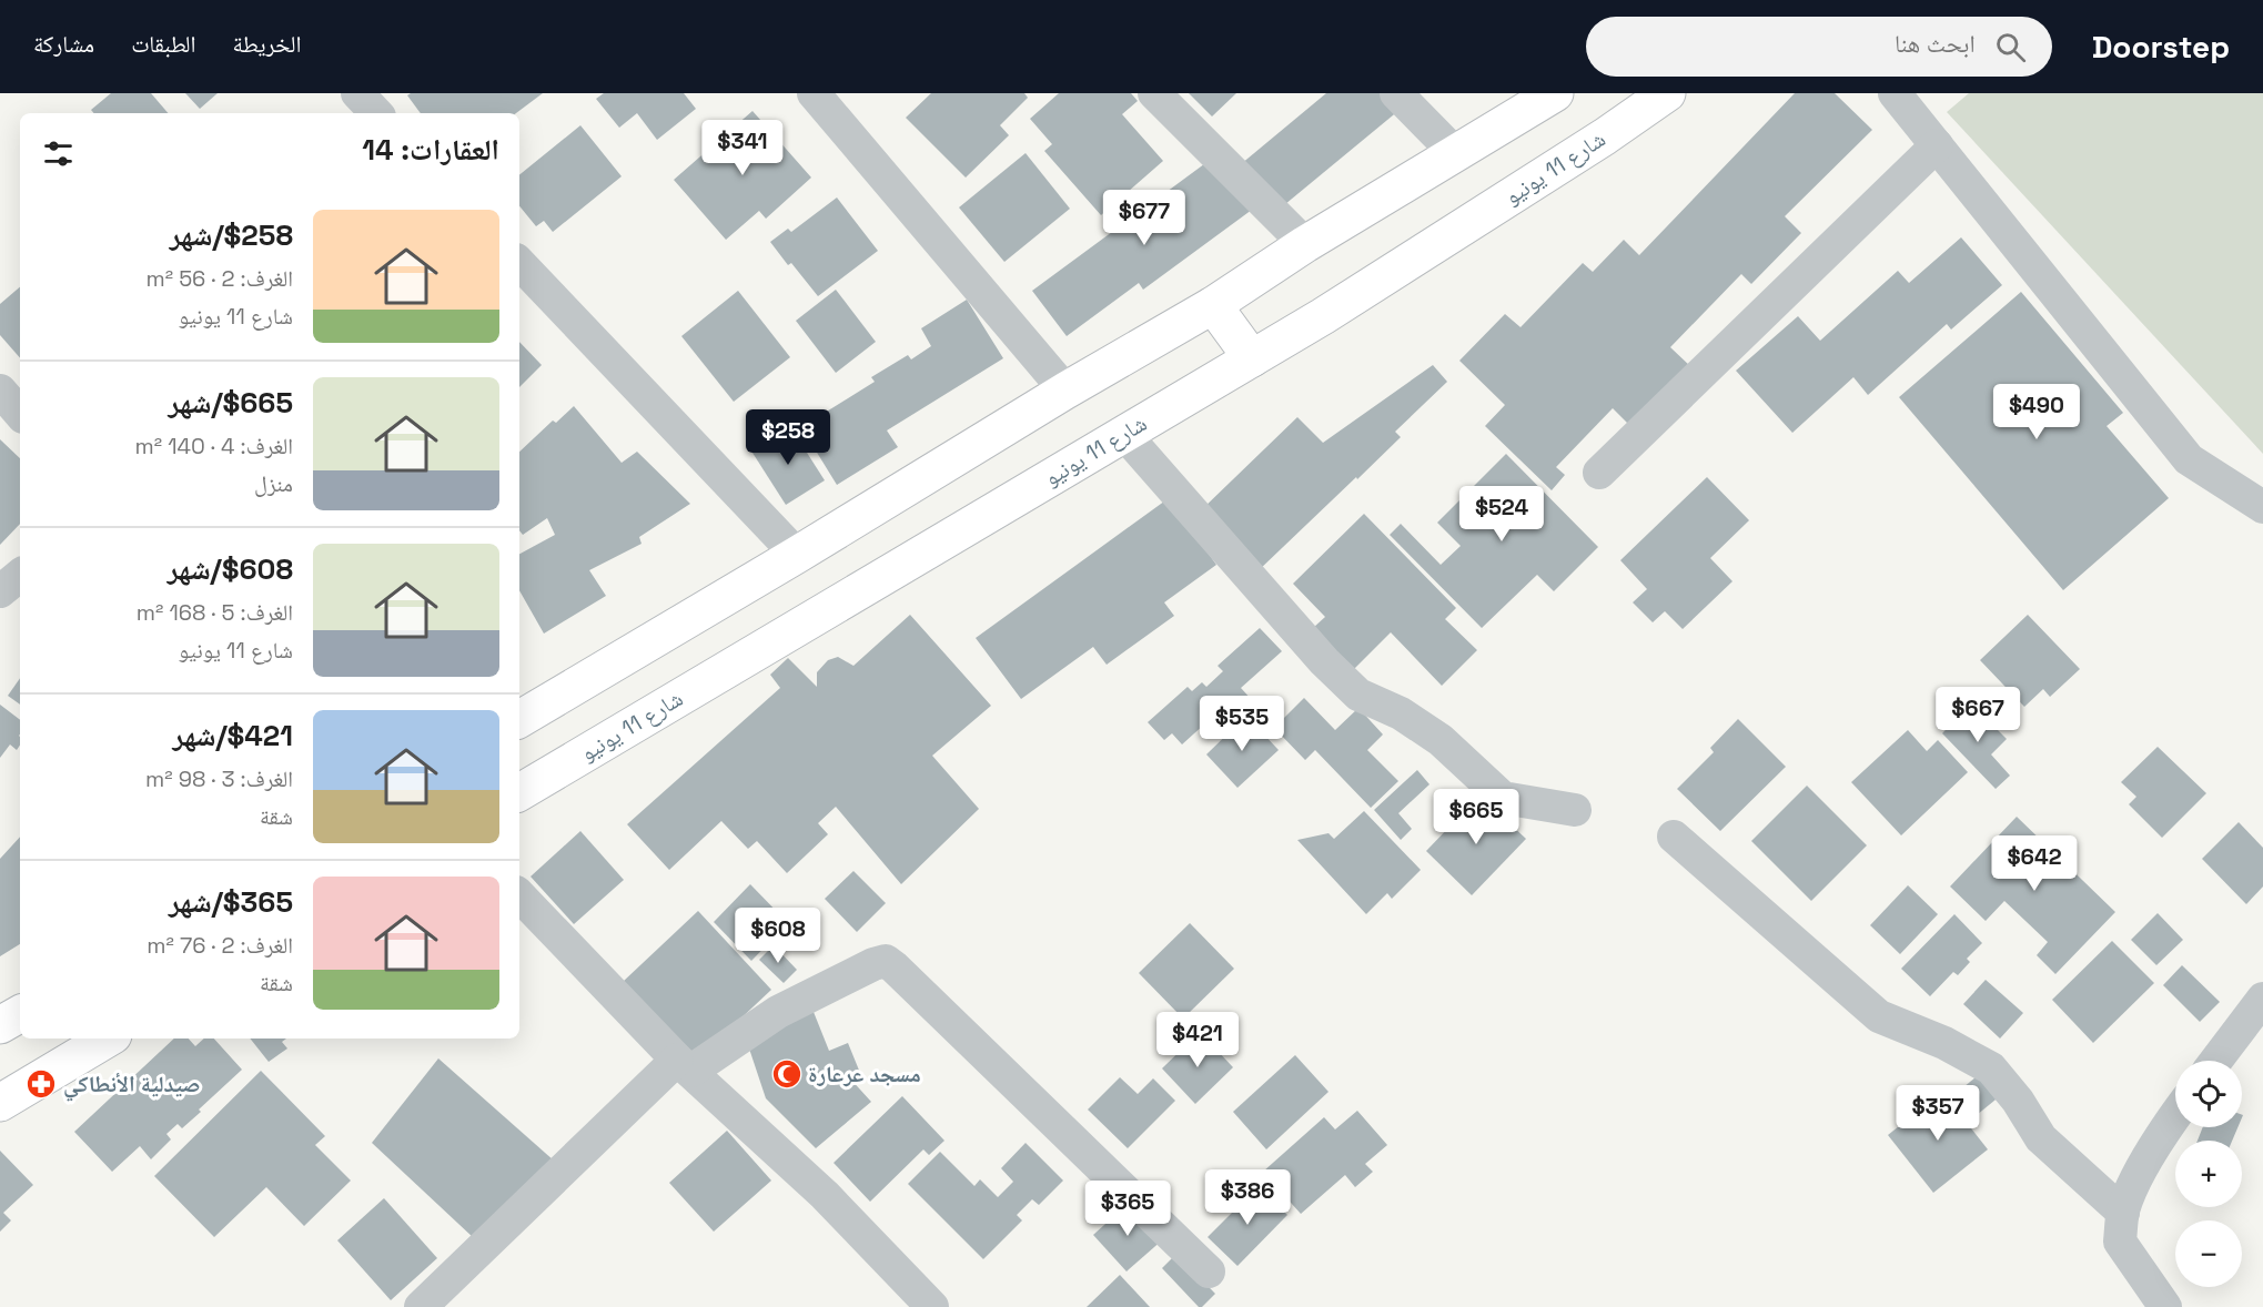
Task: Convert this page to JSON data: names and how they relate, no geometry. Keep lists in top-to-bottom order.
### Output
{
  "streets": {
    "highway": ["شارع 11 يونيو"]
  },
  "places": {
    "mosque": ["مسجد عرعارة"],
    "pharmacy": ["صيدلية الأنطاكي"]
  },
  "page": {
    "header": "Doorstep",
    "search": "ابحث هنا",
    "nav": ["الخريطة", "الطبقات", "مشاركة"],
    "heading": "العقارات: 14",
    "price": [
      "$341",
      "$677",
      "$490",
      "$258",
      "$524",
      "$667",
      "$535",
      "$665",
      "$642",
      "$608",
      "$421",
      "$357",
      "$386",
      "$365"
    ],
    "list": [
      {
        "name": "$258/شهر",
        "note": "الغرف: 2 · 56 m² · شارع 11 يونيو"
      },
      {
        "name": "$665/شهر",
        "note": "الغرف: 4 · 140 m² · منزل"
      },
      {
        "name": "$608/شهر",
        "note": "الغرف: 5 · 168 m² · شارع 11 يونيو"
      },
      {
        "name": "$421/شهر",
        "note": "الغرف: 3 · 98 m² · شقة"
      },
      {
        "name": "$365/شهر",
        "note": "الغرف: 2 · 76 m² · شقة"
      }
    ],
    "map_buttons": ["+", "−"]
  }
}
